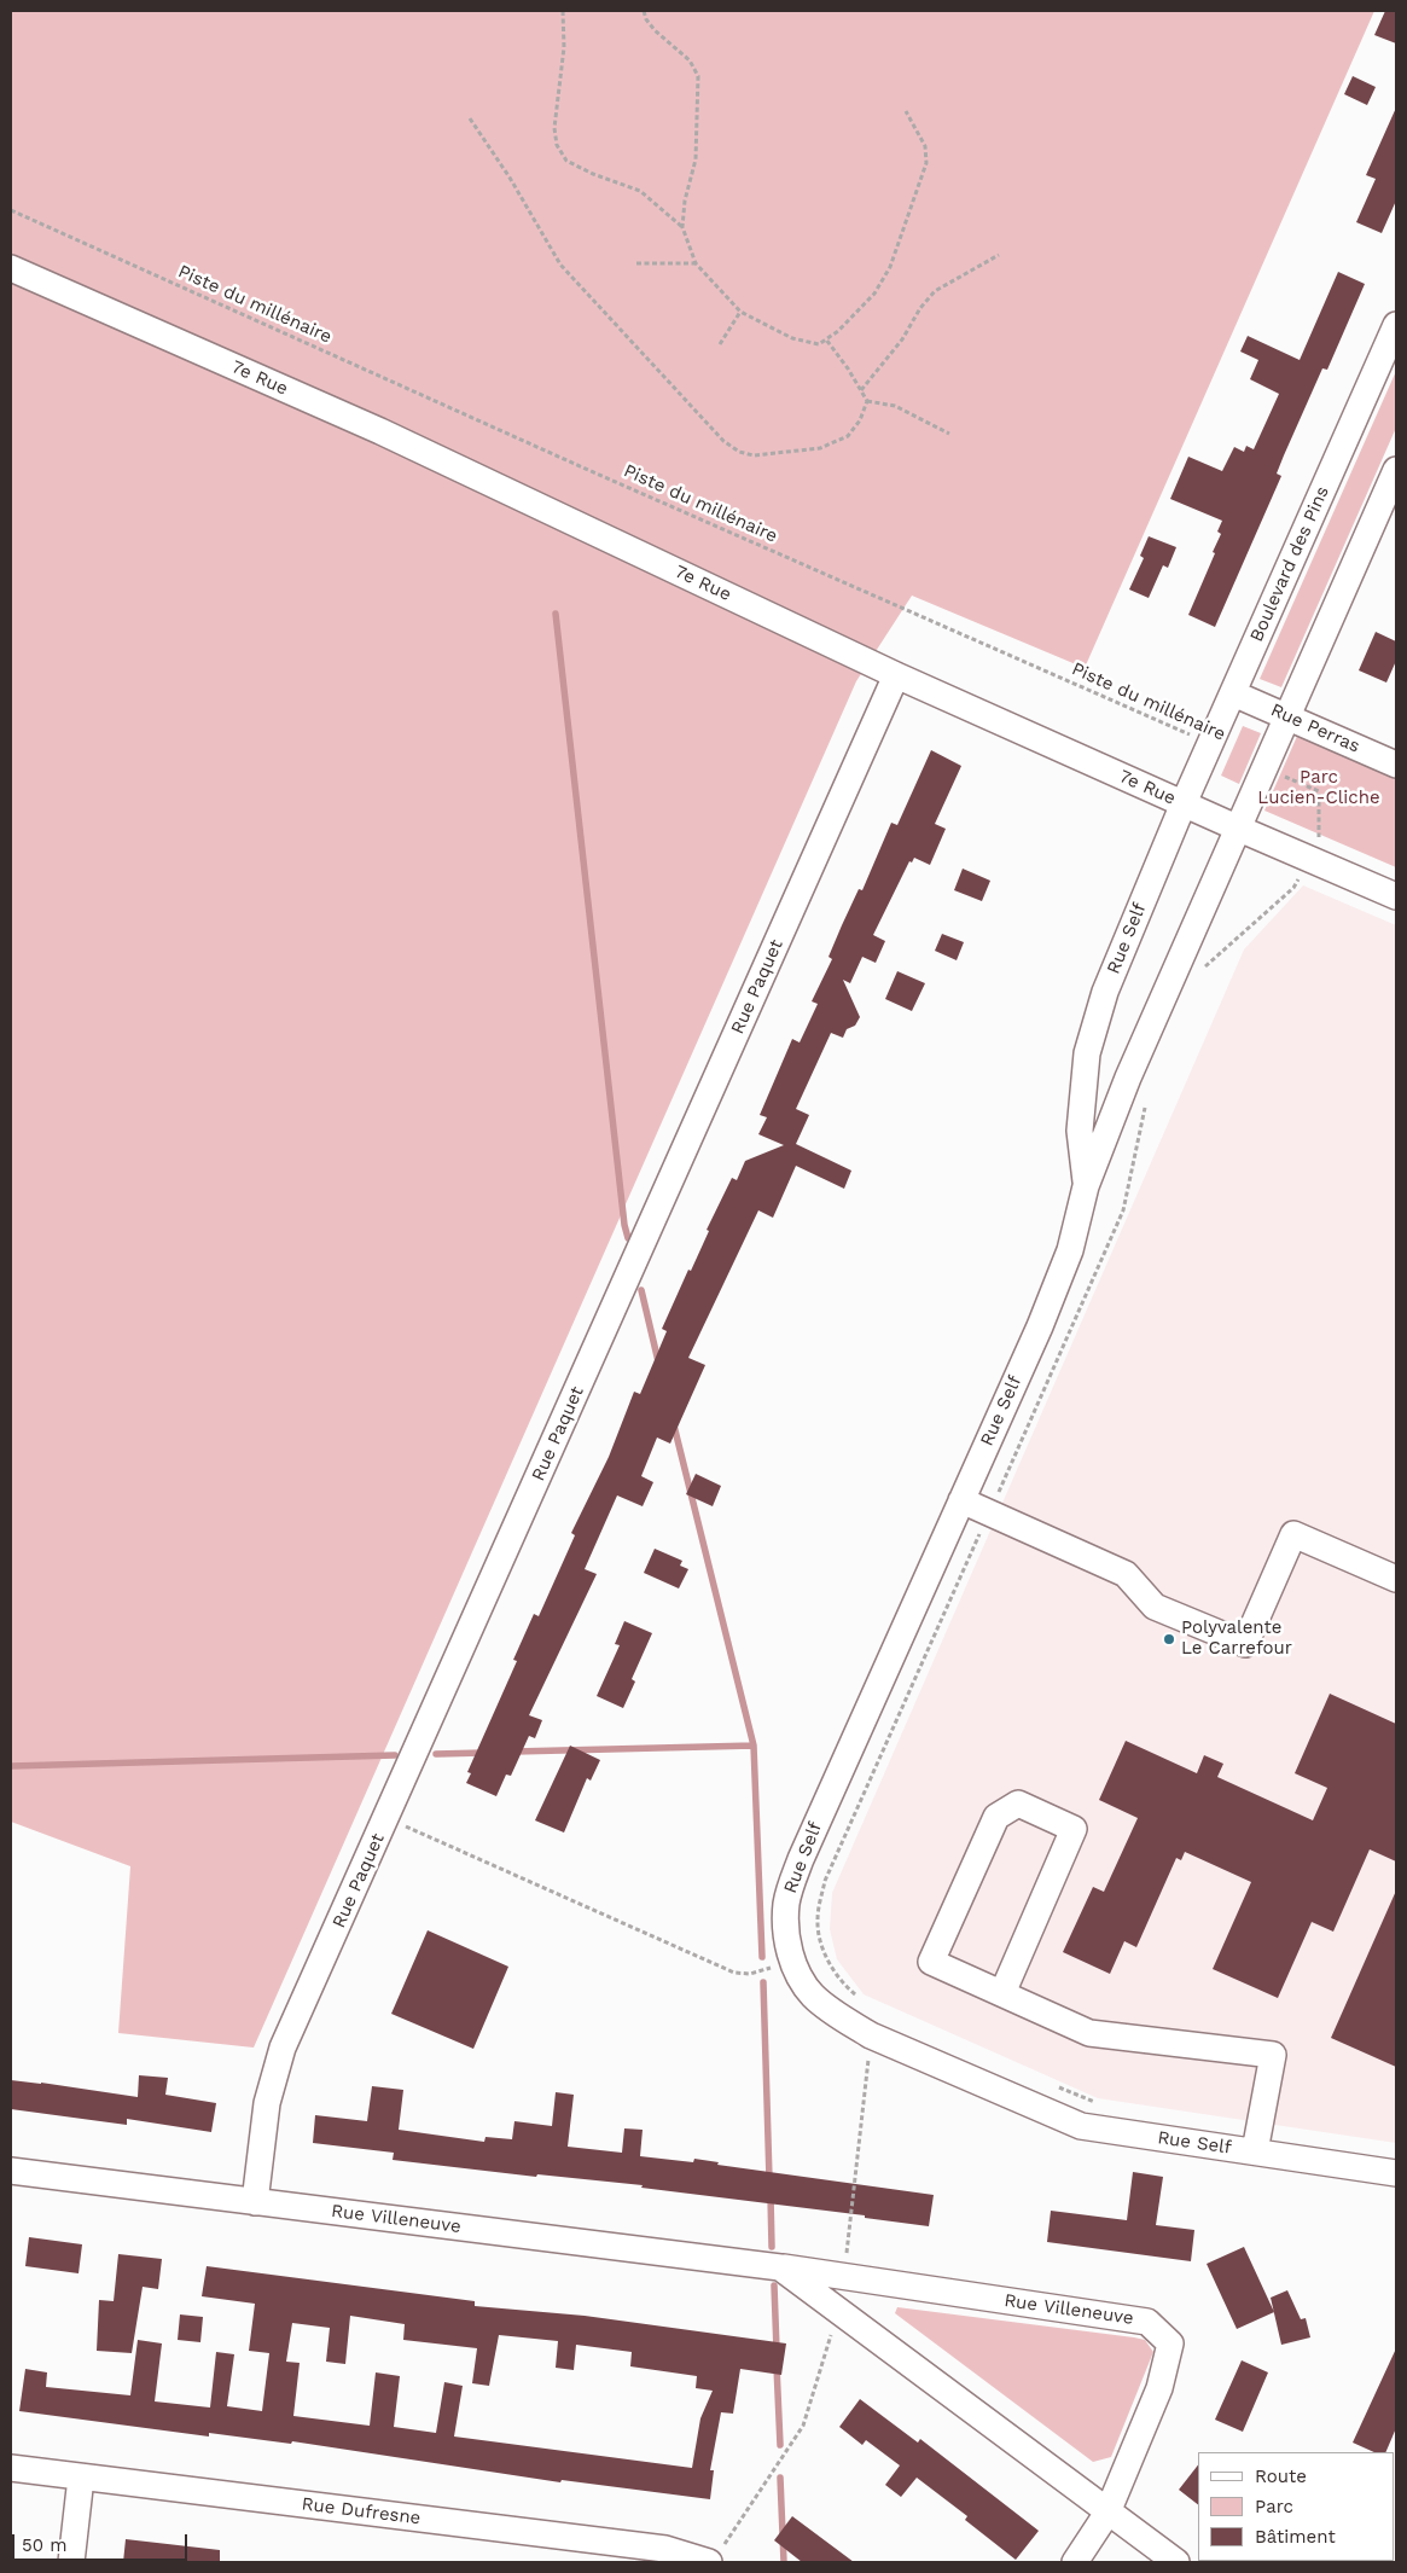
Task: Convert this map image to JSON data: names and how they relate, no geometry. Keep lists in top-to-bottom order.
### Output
{
  "streets": {
    "street": [
      "7e Rue",
      "Boulevard des Pins",
      "Rue Perras",
      "Rue Self",
      "Rue Paquet",
      "Rue Villeneuve",
      "Rue Dufresne"
    ],
    "path": ["Piste du millénaire"]
  },
  "crossings": [
    ["Piste du millénaire", "Boulevard des Pins"],
    ["7e Rue", "Boulevard des Pins"],
    ["7e Rue", "Rue Self"],
    ["7e Rue", "Rue Paquet"],
    ["Boulevard des Pins", "Rue Perras"],
    ["Boulevard des Pins", "Rue Self"],
    ["Rue Paquet", "Rue Villeneuve"]
  ],
  "parks": ["Parc Lucien-Cliche"],
  "places": ["Polyvalente Le Carrefour"],
  "legend": ["Route", "Parc", "Bâtiment"],
  "scale_bar": "50 m"
}
